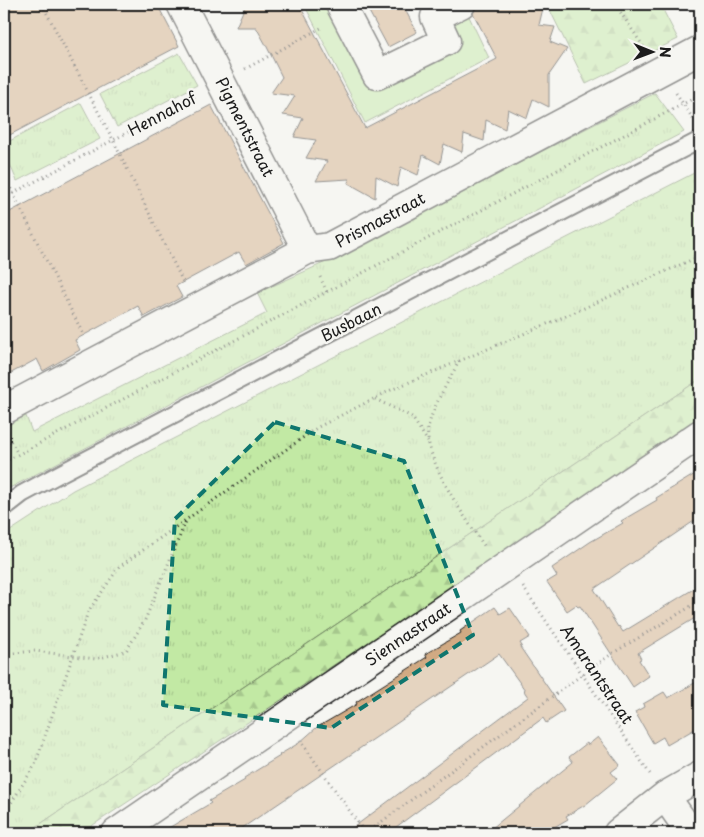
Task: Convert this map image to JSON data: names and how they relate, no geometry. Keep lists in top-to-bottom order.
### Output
{
  "streets": {
    "street": ["Pigmentstraat", "Prismastraat", "Siennastraat"],
    "lane": ["Busbaan"],
    "path": ["Hennahof", "Amarantstraat"]
  },
  "crossings": [
    ["Hennahof", "Pigmentstraat"],
    ["Pigmentstraat", "Prismastraat"],
    ["Siennastraat", "Amarantstraat"]
  ],
  "north": "right"
}
